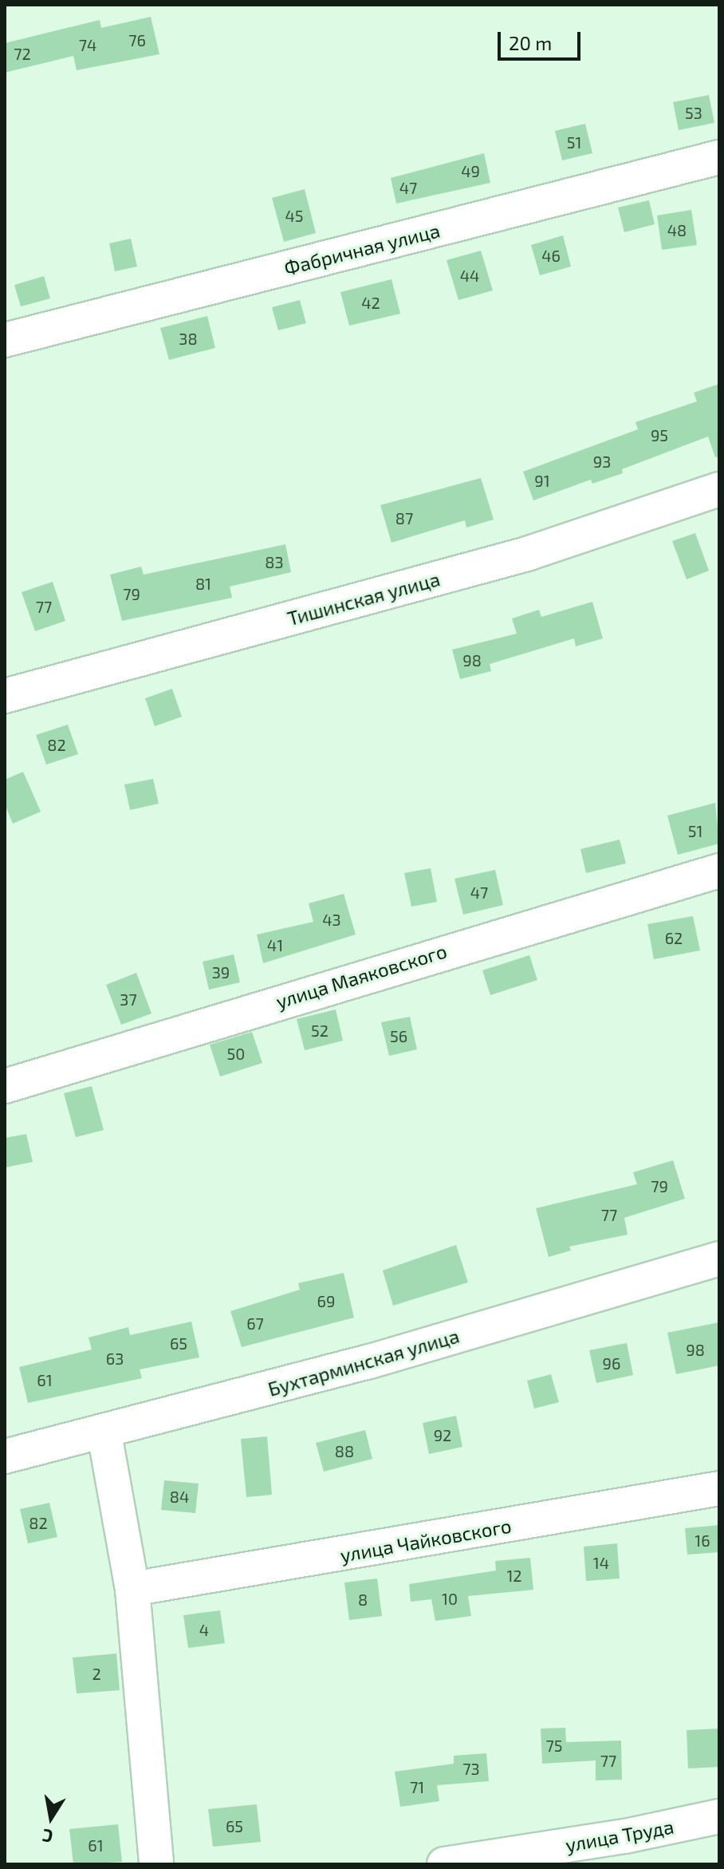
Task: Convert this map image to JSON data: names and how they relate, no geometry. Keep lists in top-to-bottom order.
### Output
{
  "streets": {
    "street": [
      "Фабричная улица",
      "Тишинская улица",
      "улица Маяковского",
      "Бухтарминская улица",
      "улица Чайковского",
      "улица Труда"
    ]
  },
  "house_numbers": [
    "76",
    "74",
    "72",
    "53",
    "51",
    "49",
    "47",
    "45",
    "48",
    "46",
    "44",
    "42",
    "38",
    "95",
    "93",
    "91",
    "87",
    "83",
    "81",
    "79",
    "77",
    "98",
    "82",
    "51",
    "47",
    "43",
    "62",
    "41",
    "39",
    "37",
    "52",
    "56",
    "50",
    "79",
    "77",
    "69",
    "67",
    "65",
    "98",
    "63",
    "96",
    "61",
    "92",
    "88",
    "84",
    "82",
    "16",
    "14",
    "12",
    "10",
    "8",
    "4",
    "2",
    "75",
    "77",
    "73",
    "71",
    "65",
    "61"
  ],
  "scale_bar": "20 m",
  "north": "bottom"
}
